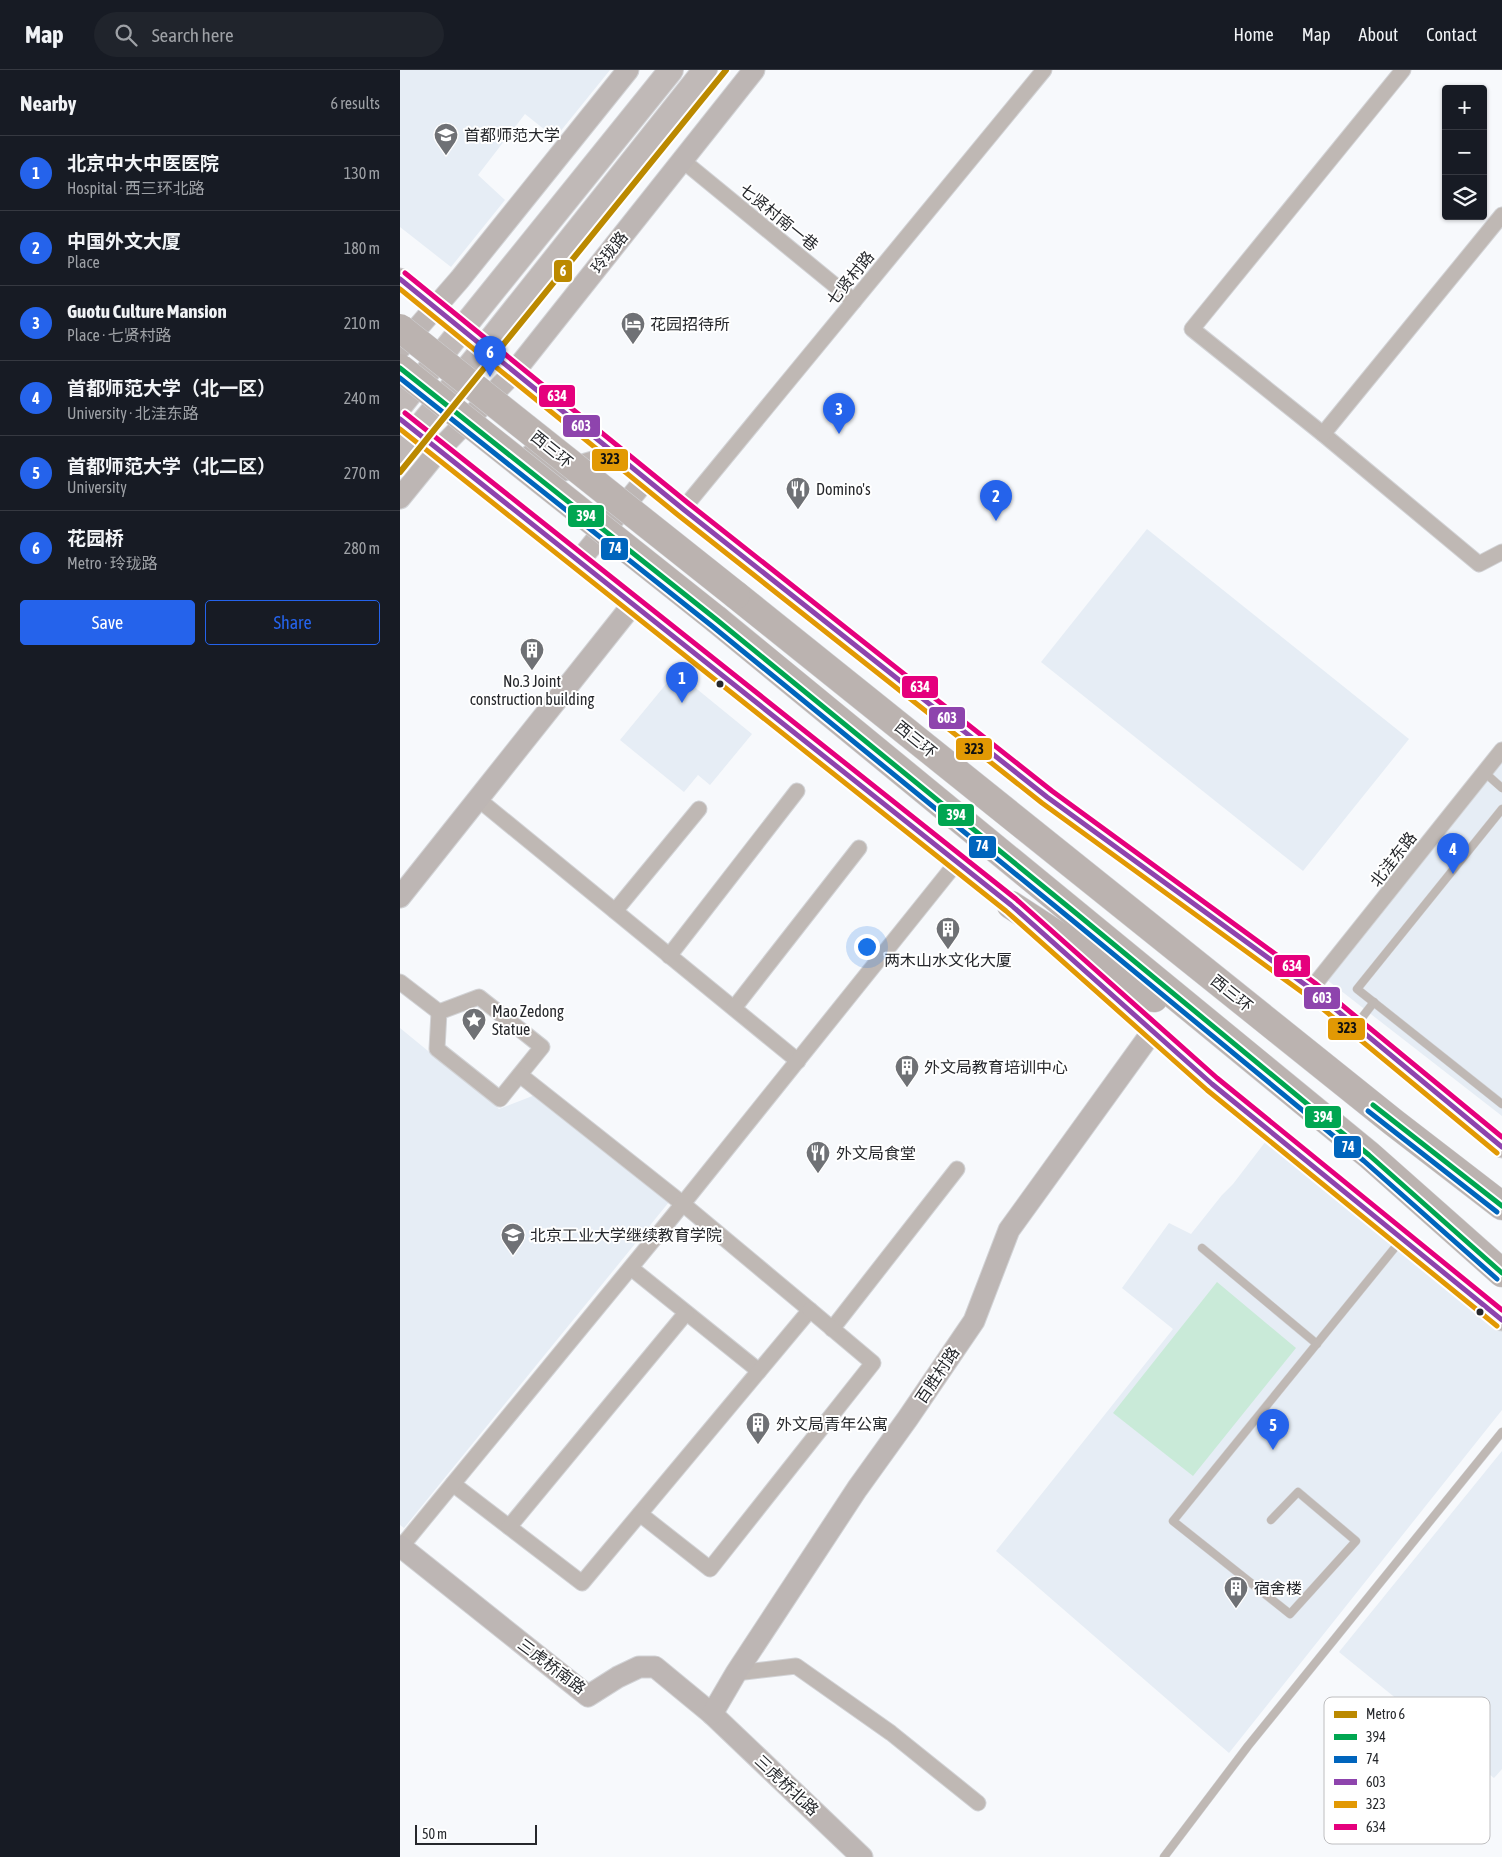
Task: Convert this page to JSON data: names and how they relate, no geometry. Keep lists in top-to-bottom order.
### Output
{
  "streets": {
    "highway": ["西三环"],
    "street": [
      "七贤村南一巷",
      "玲珑路",
      "七贤村路",
      "北洼东路",
      "百胜村路",
      "三虎桥南路",
      "三虎桥北路"
    ]
  },
  "crossings": [
    ["七贤村南一巷", "玲珑路"],
    ["七贤村南一巷", "七贤村路"],
    ["百胜村路", "三虎桥南路"],
    ["百胜村路", "三虎桥北路"],
    ["三虎桥南路", "三虎桥北路"]
  ],
  "places": {
    "school or university": ["首都师范大学", "北京工业大学继续教育学院"],
    "hotel": ["花园招待所"],
    "restaurant": ["Domino's", "外文局食堂"],
    "building": [
      "No.3 Joint construction building",
      "两木山水文化大厦",
      "外文局教育培训中心",
      "外文局青年公寓",
      "宿舍楼"
    ],
    "place": ["Mao Zedong Statue"]
  },
  "lines": [
    "metro line 6",
    "transit line 634",
    "transit line 603",
    "transit line 323",
    "transit line 394",
    "transit line 74"
  ],
  "legend": [
    "Metro 6",
    "394",
    "74",
    "603",
    "323",
    "634"
  ],
  "scale_bar": "50 m",
  "page": {
    "header": "Map",
    "search": "Search here",
    "nav": [
      "Home",
      "Map",
      "About",
      "Contact"
    ],
    "heading": ["Nearby", "6 results"],
    "map_buttons": ["+", "−"],
    "list": [
      {
        "mark": "1",
        "name": "北京中大中医医院",
        "note": "Hospital · 西三环北路",
        "value": "130 m"
      },
      {
        "mark": "2",
        "name": "中国外文大厦",
        "note": "Place",
        "value": "180 m"
      },
      {
        "mark": "3",
        "name": "Guotu Culture Mansion",
        "note": "Place · 七贤村路",
        "value": "210 m"
      },
      {
        "mark": "4",
        "name": "首都师范大学（北一区）",
        "note": "University · 北洼东路",
        "value": "240 m"
      },
      {
        "mark": "5",
        "name": "首都师范大学（北二区）",
        "note": "University",
        "value": "270 m"
      },
      {
        "mark": "6",
        "name": "花园桥",
        "note": "Metro · 玲珑路",
        "value": "280 m"
      }
    ],
    "pins": [
      "6",
      "3",
      "2",
      "1",
      "4",
      "5"
    ],
    "buttons": ["Save", "Share"],
    "scale": "50 m"
  }
}
